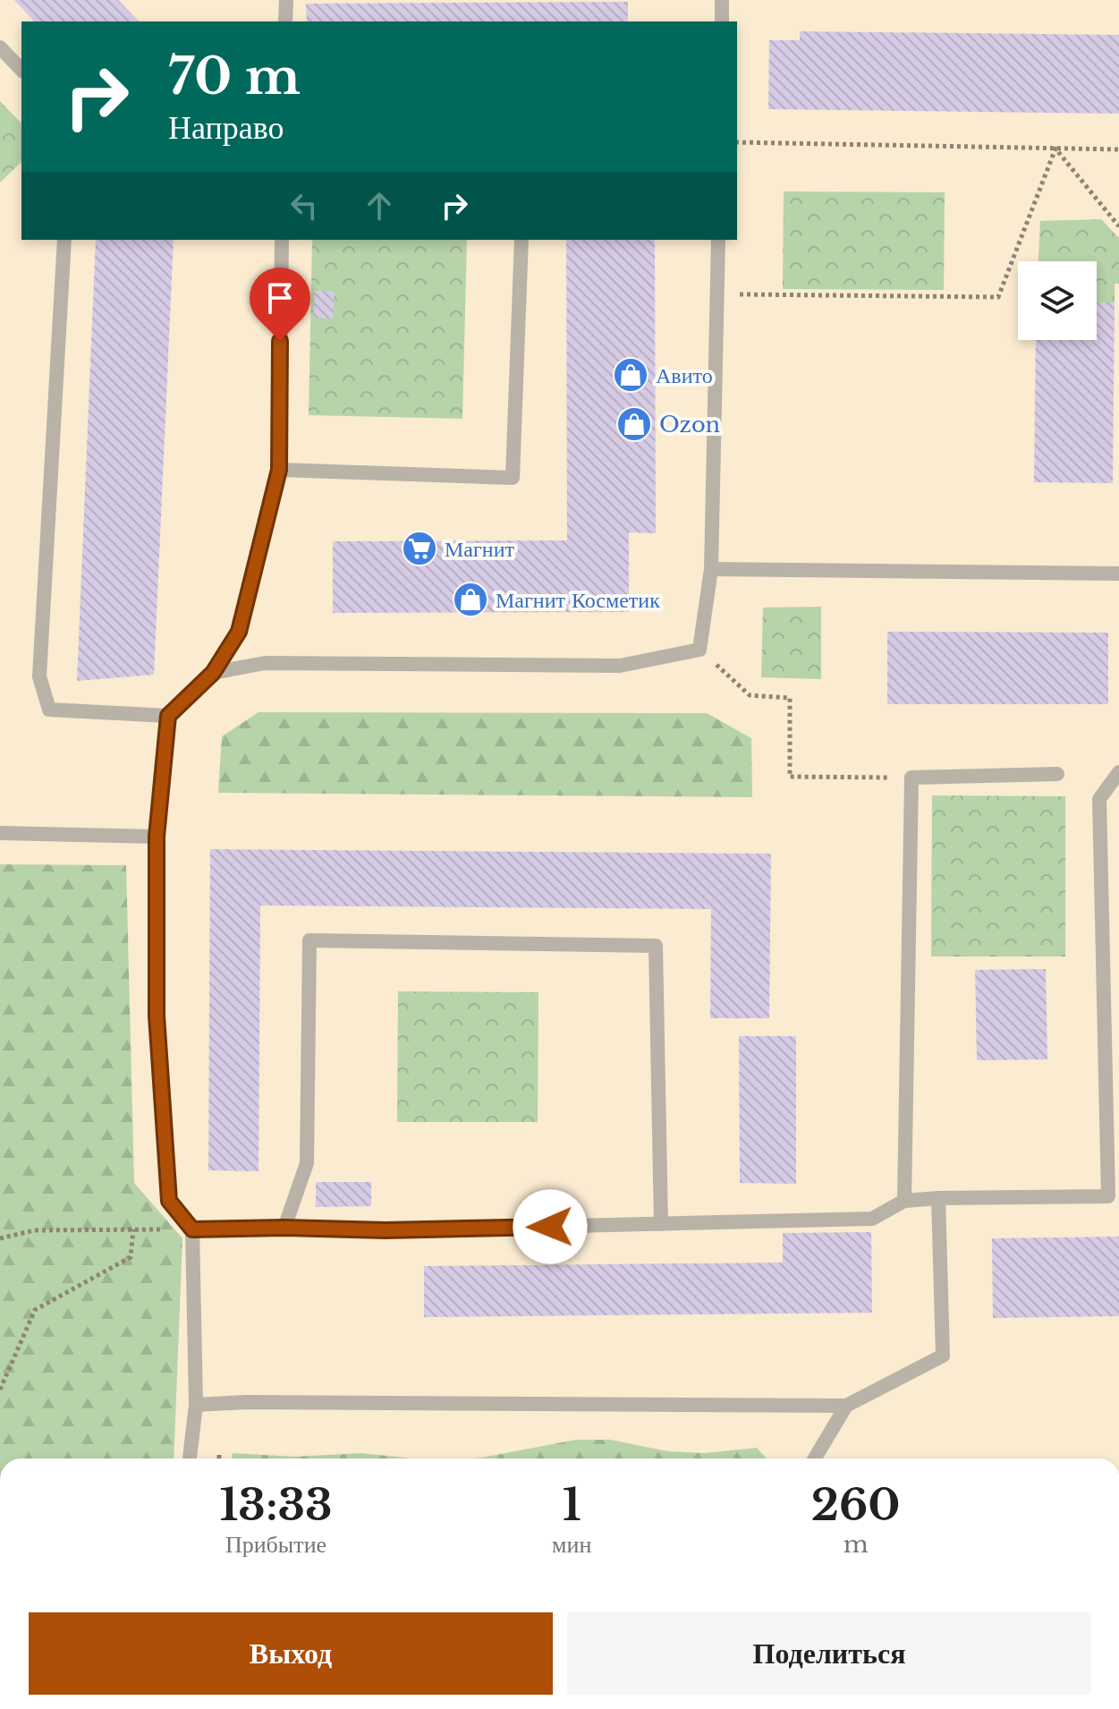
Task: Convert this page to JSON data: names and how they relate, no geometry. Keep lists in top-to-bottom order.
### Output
{
  "places": {
    "shop": ["Авито", "Ozon", "Магнит Косметик"],
    "supermarket": ["Магнит"]
  },
  "page": {
    "turn": ["70 m", "Направо"],
    "eta": [
      "13:33",
      "Прибытие",
      "1",
      "мин",
      "260",
      "m"
    ],
    "buttons": ["Выход", "Поделиться"]
  }
}
